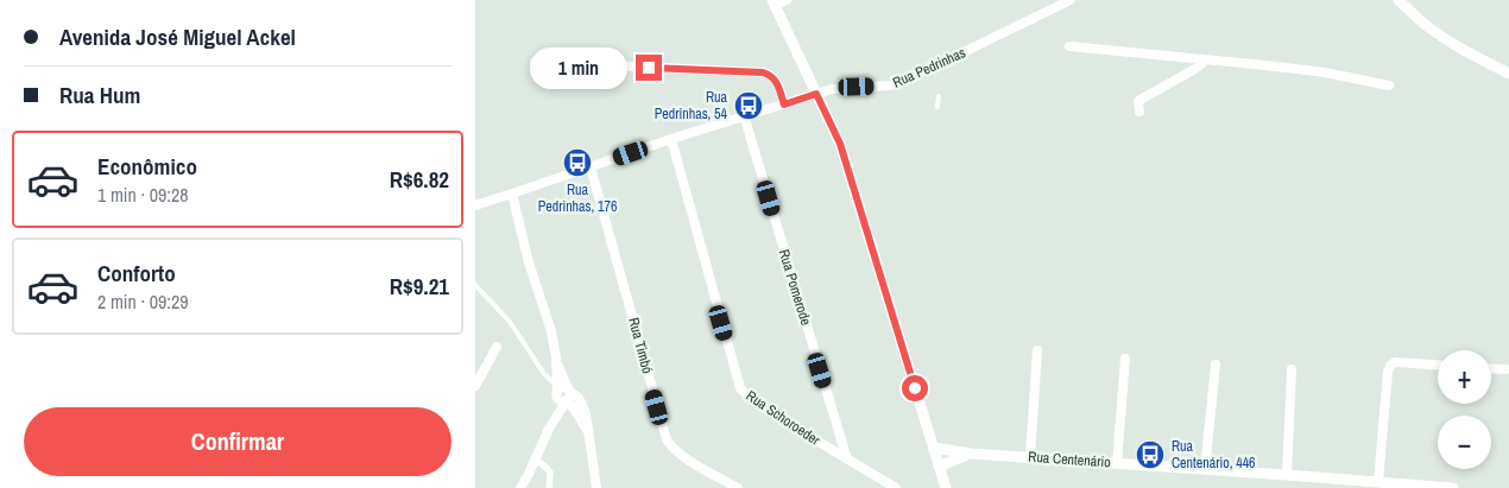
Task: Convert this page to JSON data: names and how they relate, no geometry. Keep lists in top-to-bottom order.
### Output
{
  "streets": {
    "street": [
      "Rua Pedrinhas",
      "Rua Pomerode",
      "Rua Timbó",
      "Rua Schoroeder",
      "Rua Centenário"
    ]
  },
  "crossings": [
    ["Rua Pedrinhas", "Rua Pomerode"],
    ["Rua Pedrinhas", "Rua Timbó"],
    ["Rua Pedrinhas", "Rua Schoroeder"],
    ["Rua Pomerode", "Rua Schoroeder"]
  ],
  "places": {
    "bus stop": ["Rua Pedrinhas, 54", "Rua Pedrinhas, 176", "Rua Centenário, 446"]
  },
  "page": {
    "banner": ["Avenida José Miguel Ackel", "Rua Hum"],
    "bubble": "1 min",
    "list": [
      {
        "name": "Econômico",
        "note": "1 min · 09:28",
        "value": "R$6.82"
      },
      {
        "name": "Conforto",
        "note": "2 min · 09:29",
        "value": "R$9.21"
      }
    ],
    "map_buttons": ["+", "−"],
    "buttons": "Confirmar"
  }
}
